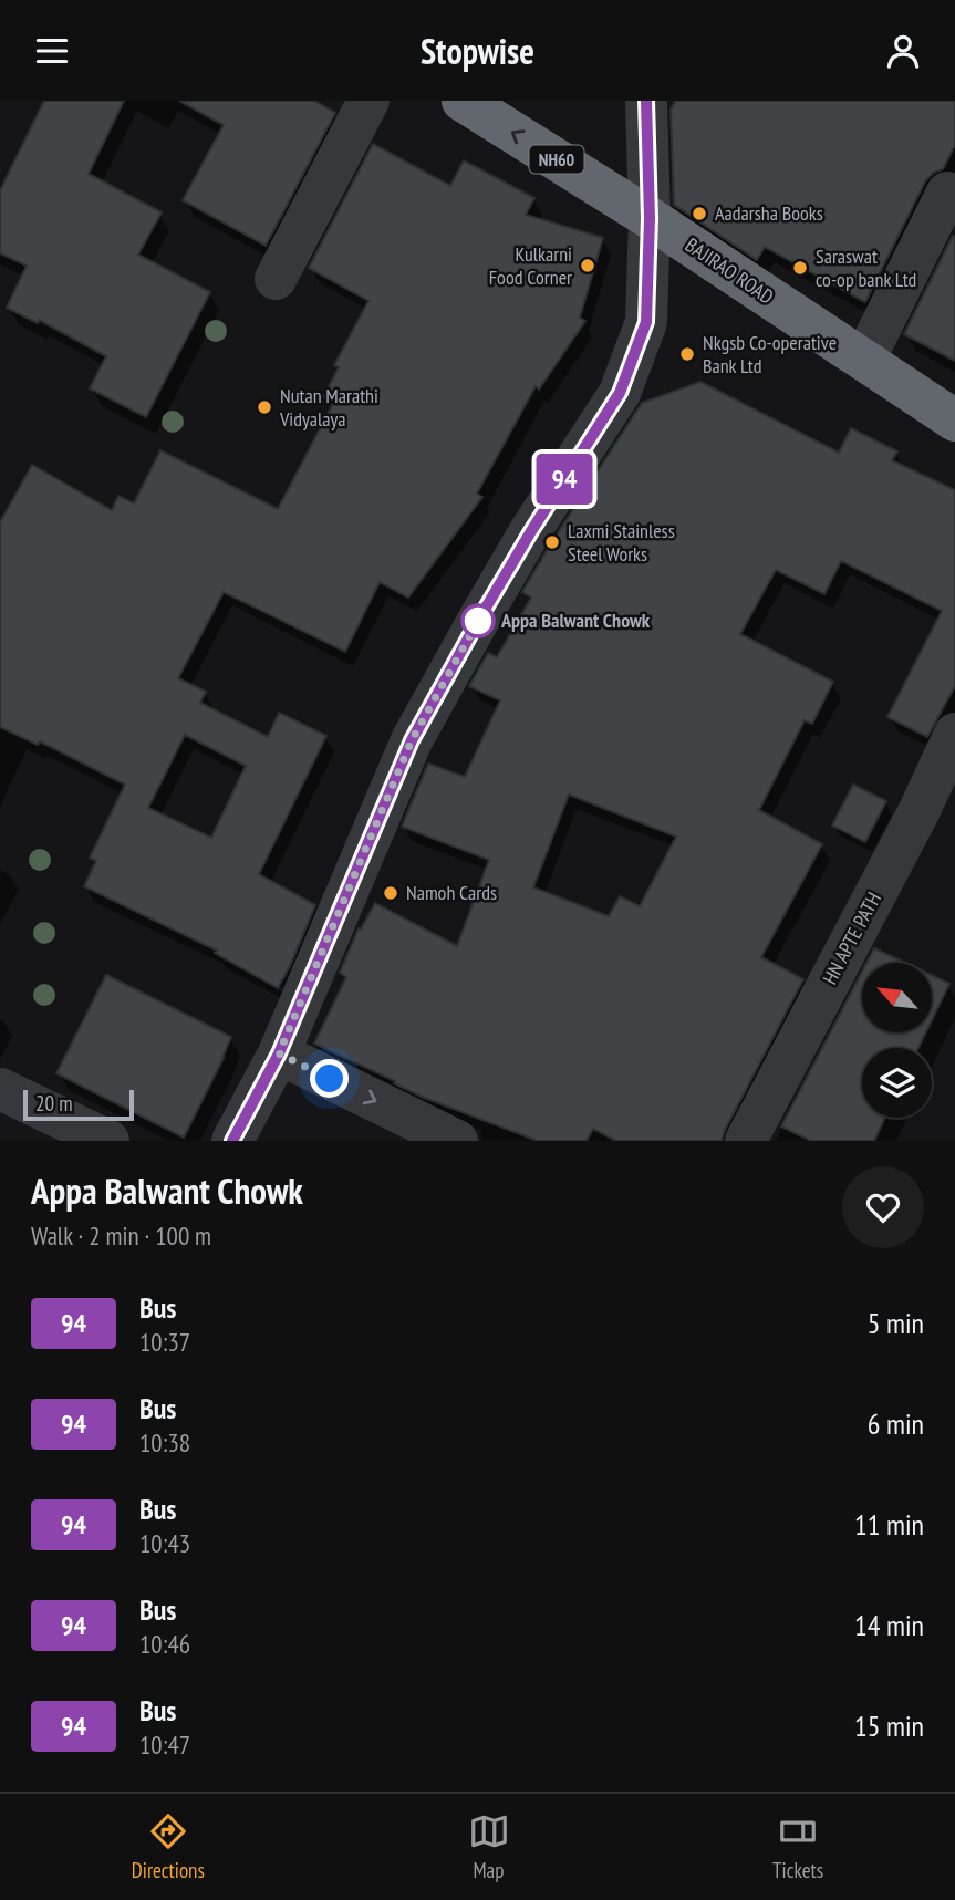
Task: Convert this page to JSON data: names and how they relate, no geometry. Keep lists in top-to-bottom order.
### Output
{
  "streets": {
    "highway": ["NH60", "BAJIRAO ROAD"],
    "street": ["HN APTE PATH"]
  },
  "one_way": ["BAJIRAO ROAD"],
  "places": [
    "Aadarsha Books",
    "Kulkarni Food Corner",
    "Saraswat co-op bank Ltd",
    "Nkgsb Co-operative Bank Ltd",
    "Nutan Marathi Vidyalaya",
    "Laxmi Stainless Steel Works",
    "Appa Balwant Chowk",
    "Namoh Cards"
  ],
  "lines": ["bus line 94"],
  "scale_bar": "20 m",
  "north": "top left",
  "page": {
    "header": "Stopwise",
    "on_map": "94",
    "scale": "20 m",
    "heading": ["Appa Balwant Chowk", "Walk · 2 min · 100 m"],
    "list": [
      {
        "mark": "94",
        "name": "Bus",
        "note": "10:37",
        "value": "5 min"
      },
      {
        "mark": "94",
        "name": "Bus",
        "note": "10:38",
        "value": "6 min"
      },
      {
        "mark": "94",
        "name": "Bus",
        "note": "10:43",
        "value": "11 min"
      },
      {
        "mark": "94",
        "name": "Bus",
        "note": "10:46",
        "value": "14 min"
      },
      {
        "mark": "94",
        "name": "Bus",
        "note": "10:47",
        "value": "15 min"
      }
    ],
    "tabs": ["Directions", "Map", "Tickets"]
  }
}
